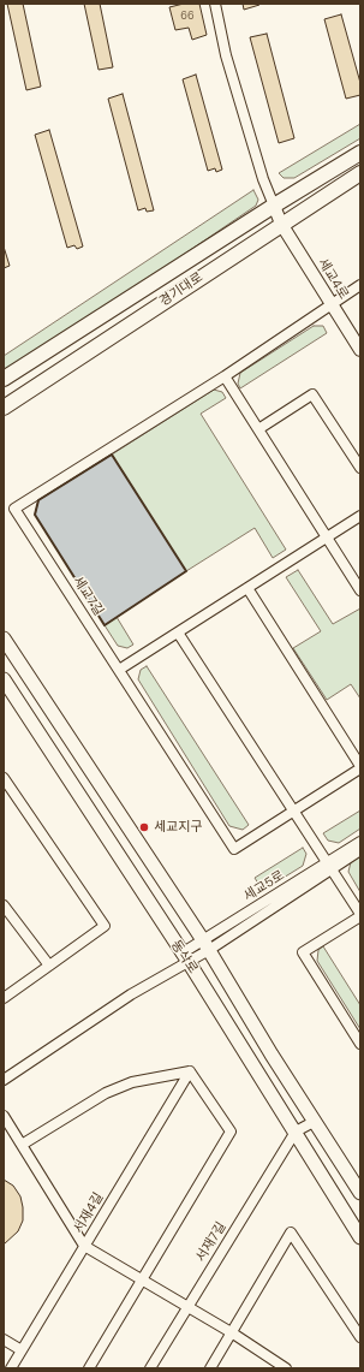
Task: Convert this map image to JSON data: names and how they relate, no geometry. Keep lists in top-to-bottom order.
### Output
{
  "streets": {
    "main road": ["경기대로", "동삭로"],
    "street": [
      "세교4로",
      "세교7길",
      "세교5로",
      "서재4길",
      "서재7길"
    ]
  },
  "crossings": [
    ["세교4로", "경기대로"],
    ["세교4로", "세교7길"],
    ["세교5로", "동삭로"],
    ["동삭로", "서재7길"]
  ],
  "places": ["세교지구"],
  "house_numbers": ["66"]
}
